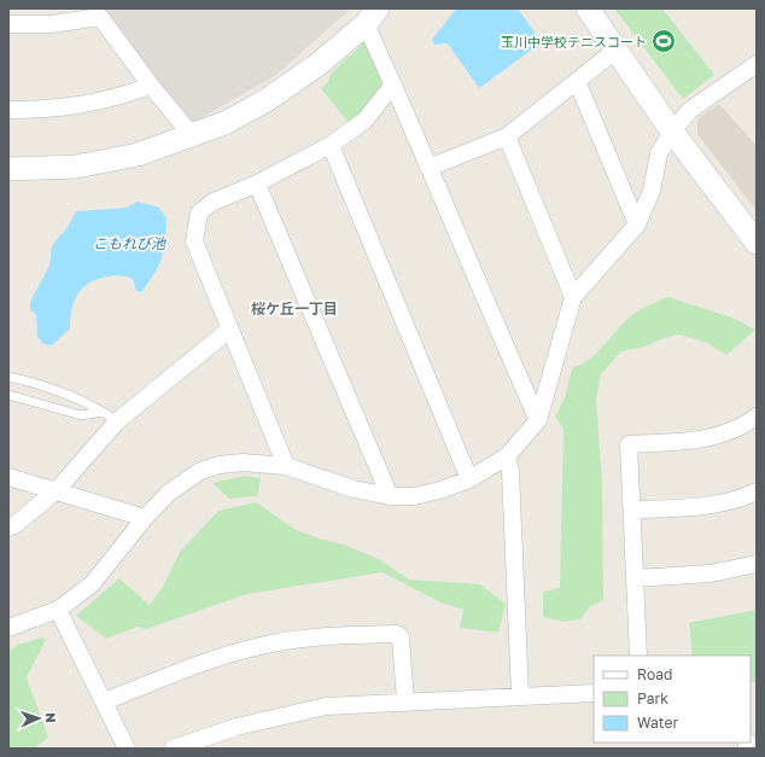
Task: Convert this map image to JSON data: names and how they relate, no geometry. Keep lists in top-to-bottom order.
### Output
{
  "districts": ["桜ケ丘一丁目"],
  "water": ["こもれび池"],
  "places": {
    "sports": ["玉川中学校テニスコート"]
  },
  "legend": ["Road", "Park", "Water"],
  "north": "right"
}
